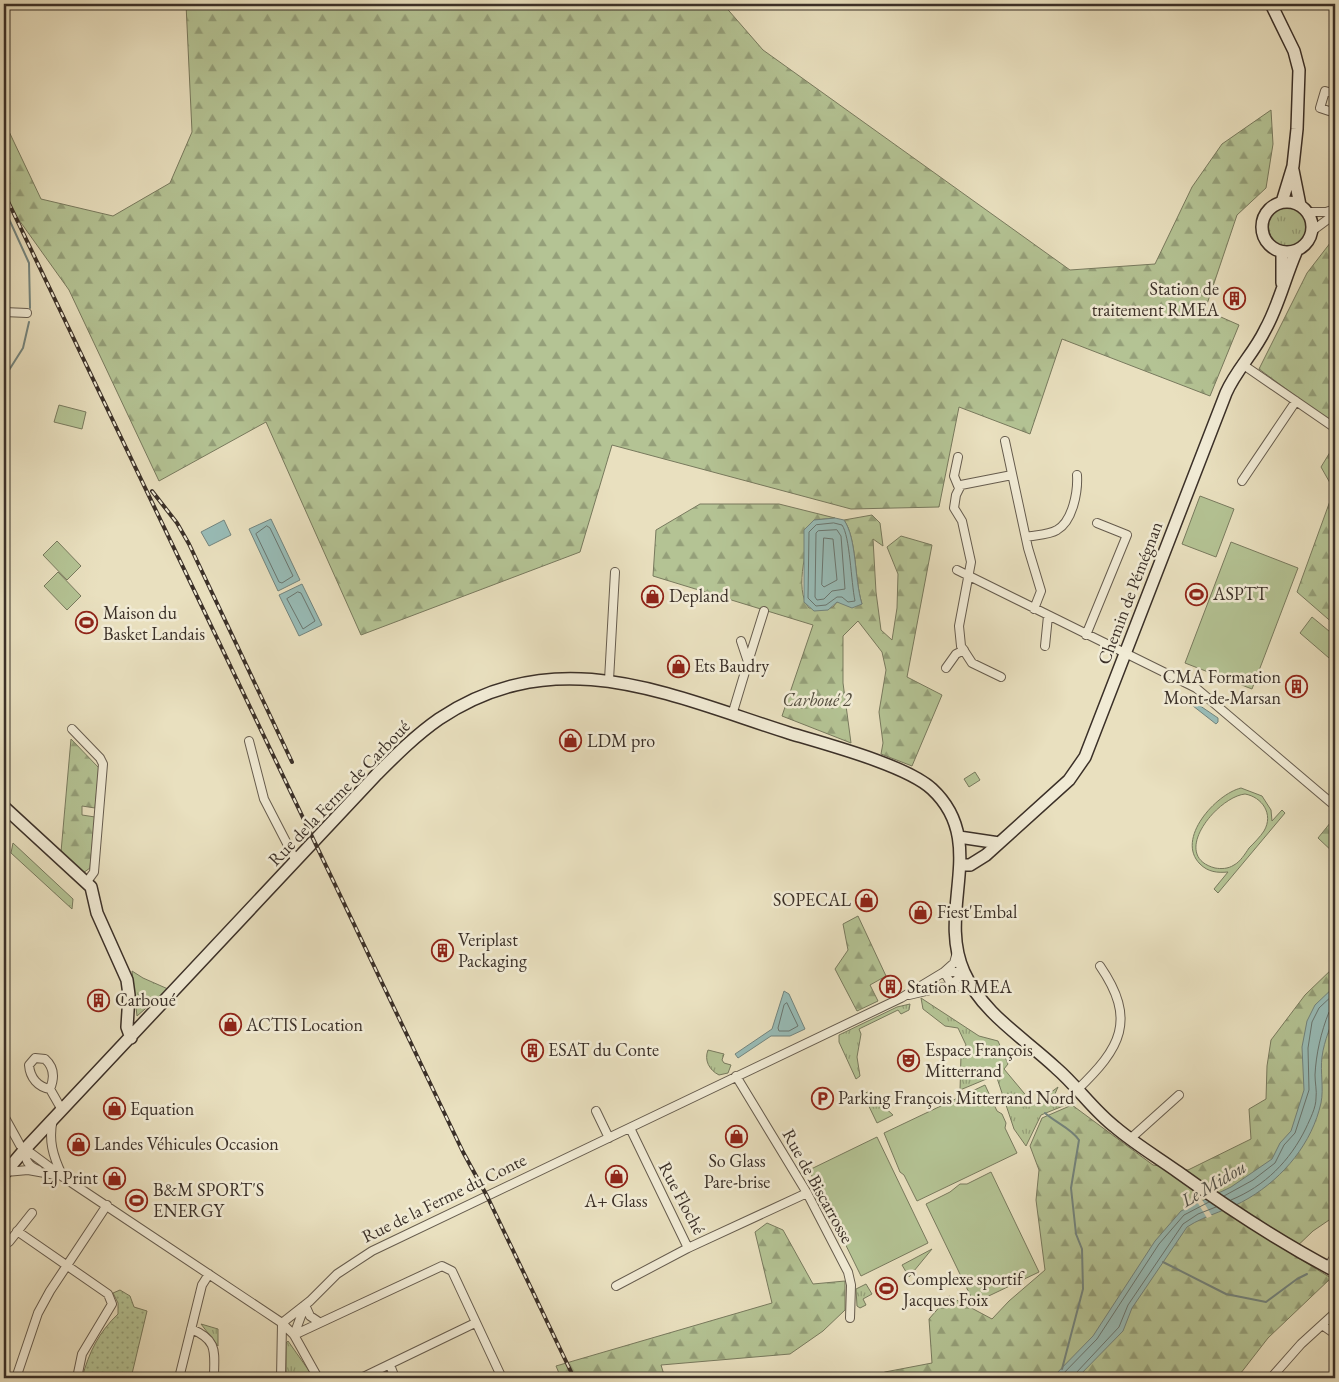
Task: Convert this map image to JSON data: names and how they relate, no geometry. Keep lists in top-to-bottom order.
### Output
{
  "streets": {
    "street": [
      "Chemin de Pémégnan",
      "Rue de la Ferme de Carboué",
      "Rue de Biscarrosse",
      "Rue de la Ferme du Conte",
      "Rue Floché"
    ]
  },
  "crossings": [
    ["Chemin de Pémégnan", "Rue de la Ferme de Carboué"],
    ["Rue de la Ferme de Carboué", "Rue de la Ferme du Conte"],
    ["Rue de Biscarrosse", "Rue de la Ferme du Conte"],
    ["Rue de Biscarrosse", "Rue Floché"],
    ["Rue de la Ferme du Conte", "Rue Floché"]
  ],
  "water": ["Le Midou"],
  "parks": ["Carboué 2"],
  "places": {
    "building": [
      "Station de traitement RMEA",
      "CMA Formation Mont-de-Marsan",
      "Veriplast Packaging",
      "Station RMEA",
      "Carboué",
      "ESAT du Conte"
    ],
    "sports": [
      "ASPTT",
      "Maison du Basket Landais",
      "B&M SPORT'S ENERGY",
      "Complexe sportif Jacques Foix"
    ],
    "shop": [
      "Depland",
      "Ets Baudry",
      "LDM pro",
      "SOPECAL",
      "Fiest'Embal",
      "ACTIS Location",
      "Equation",
      "So Glass Pare-brise",
      "Landes Véhicules Occasion",
      "A+ Glass",
      "LJ Print"
    ],
    "theatre": ["Espace François Mitterrand"],
    "parking": ["Parking François Mitterrand Nord"]
  }
}
